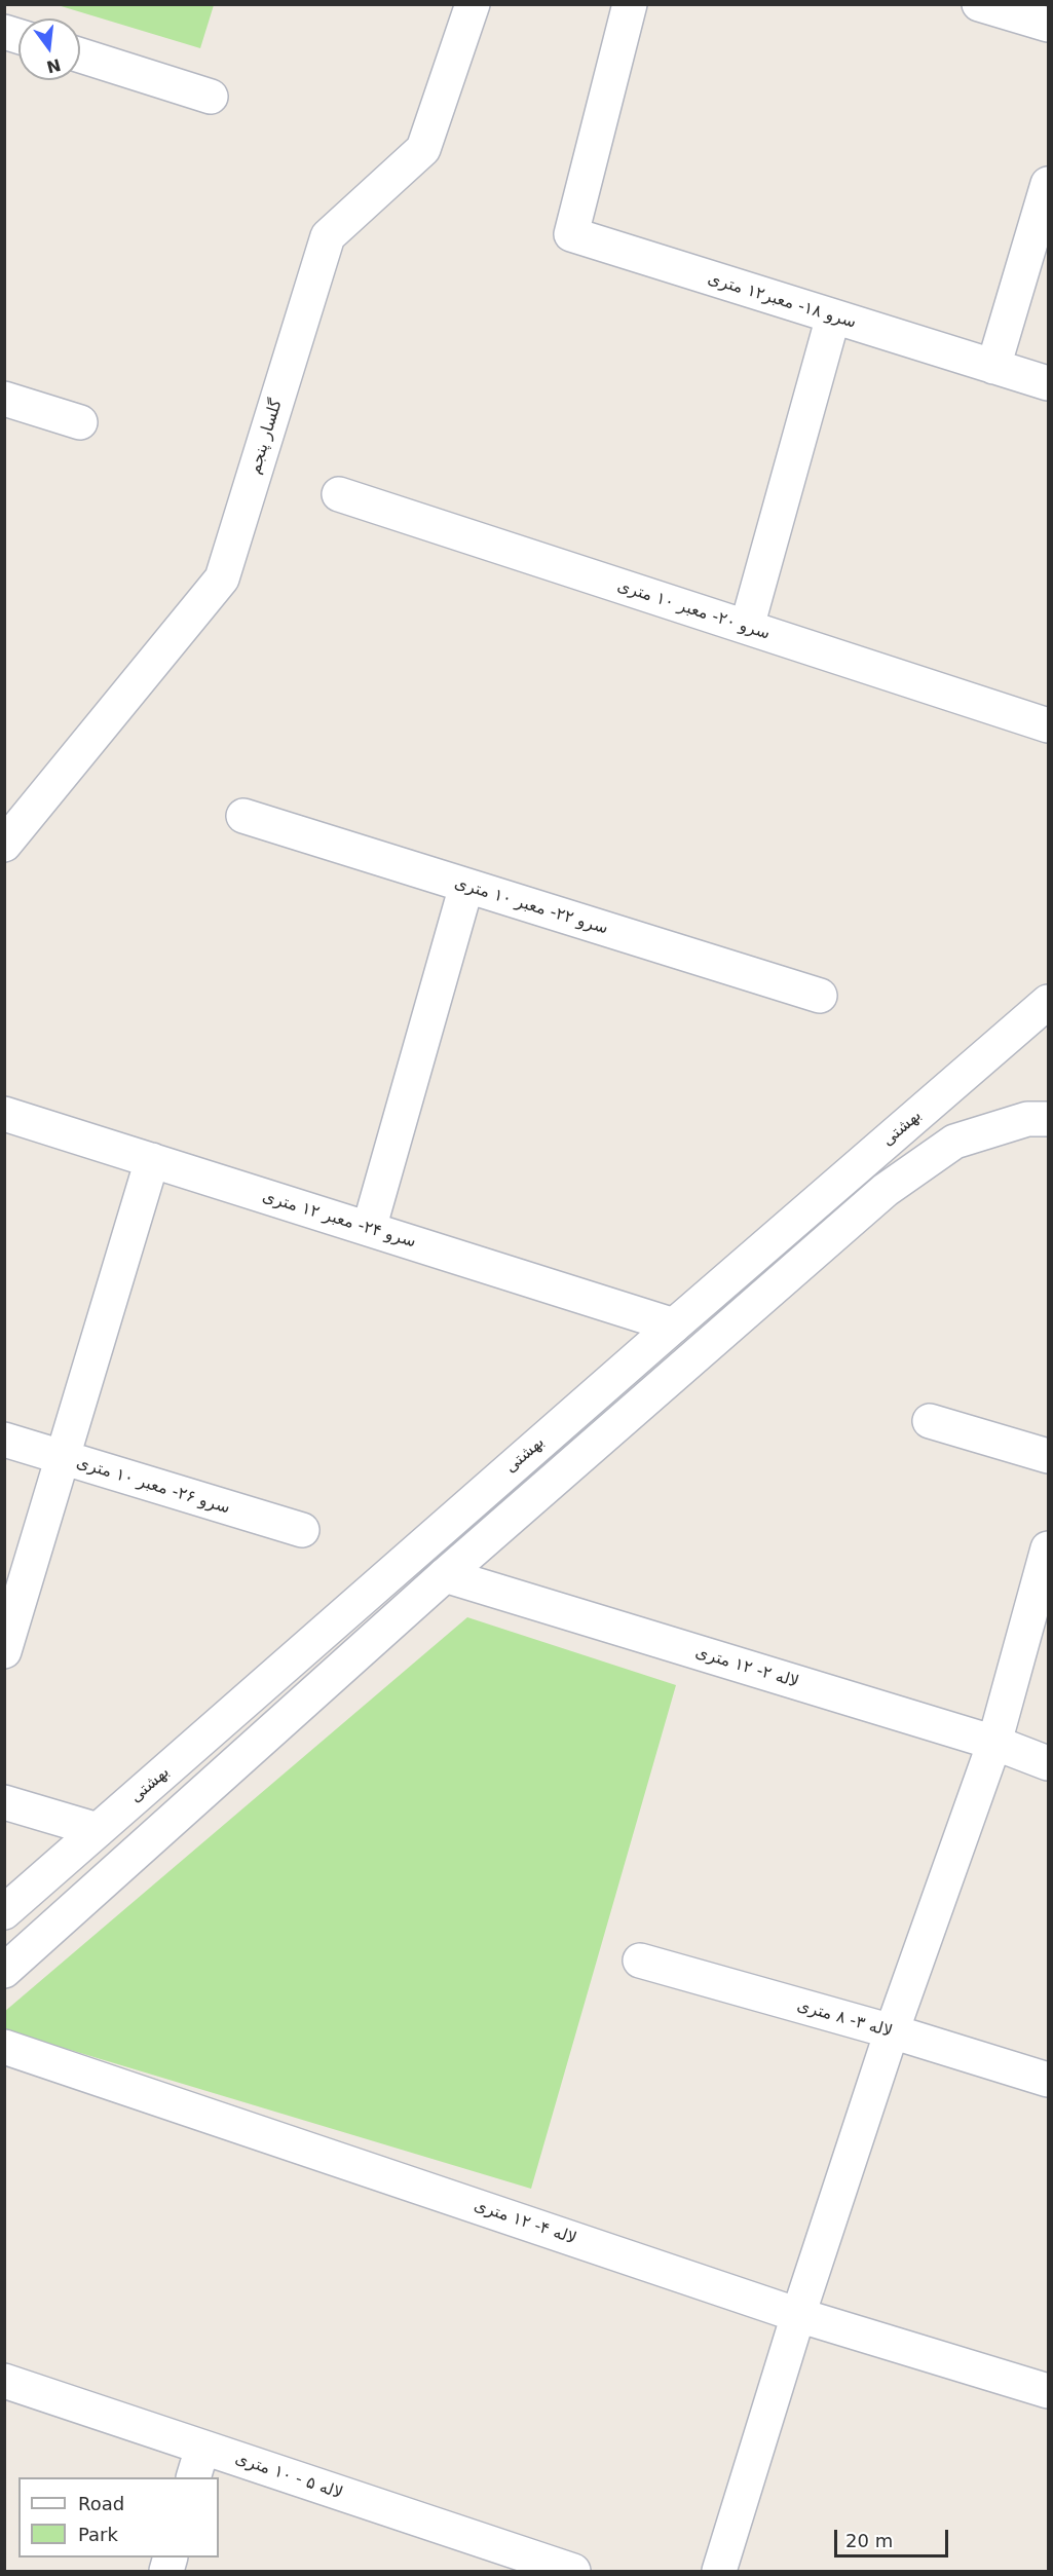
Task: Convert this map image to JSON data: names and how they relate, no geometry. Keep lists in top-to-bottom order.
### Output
{
  "streets": {
    "street": [
      "سرو ۱۸- معبر۱۲ متری",
      "گلسار پنجم",
      "سرو ۲۰- معبر ۱۰ متری",
      "سرو ۲۲- معبر ۱۰ متری",
      "بهشتی",
      "سرو ۲۴- معبر ۱۲ متری",
      "سرو ۲۶- معبر ۱۰ متری",
      "لاله ۲- ۱۲ متری",
      "لاله ۳- ۸ متری",
      "لاله ۴- ۱۲ متری",
      "لاله ۵ - ۱۰ متری"
    ]
  },
  "crossings": [
    ["بهشتی", "سرو ۲۴- معبر ۱۲ متری"]
  ],
  "legend": ["Road", "Park"],
  "scale_bar": "20 m",
  "north": "bottom"
}
